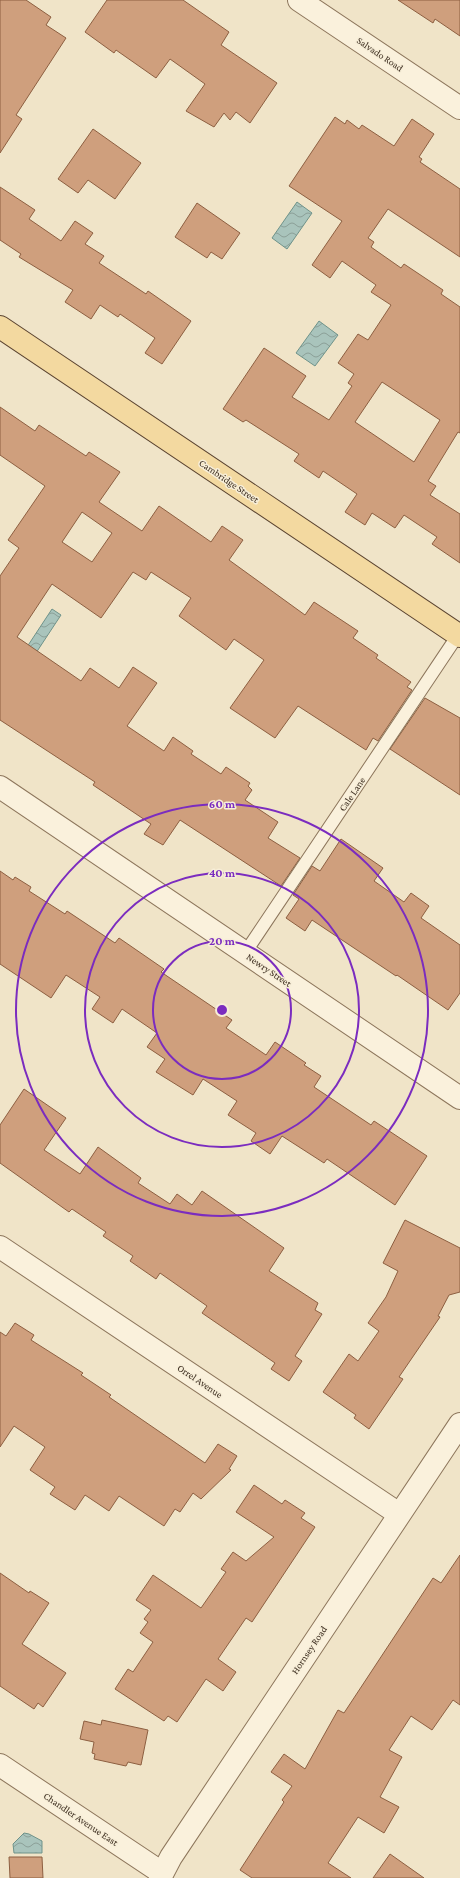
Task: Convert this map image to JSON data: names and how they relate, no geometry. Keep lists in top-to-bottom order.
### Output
{
  "streets": {
    "main road": ["Cambridge Street"],
    "street": [
      "Salvado Road",
      "Newry Street",
      "Orrel Avenue",
      "Hornsey Road",
      "Chandler Avenue East"
    ],
    "lane": ["Cale Lane"]
  },
  "crossings": [
    ["Cambridge Street", "Cale Lane"],
    ["Cale Lane", "Newry Street"],
    ["Orrel Avenue", "Hornsey Road"],
    ["Hornsey Road", "Chandler Avenue East"]
  ],
  "rings": ["60 m", "40 m", "20 m"]
}
